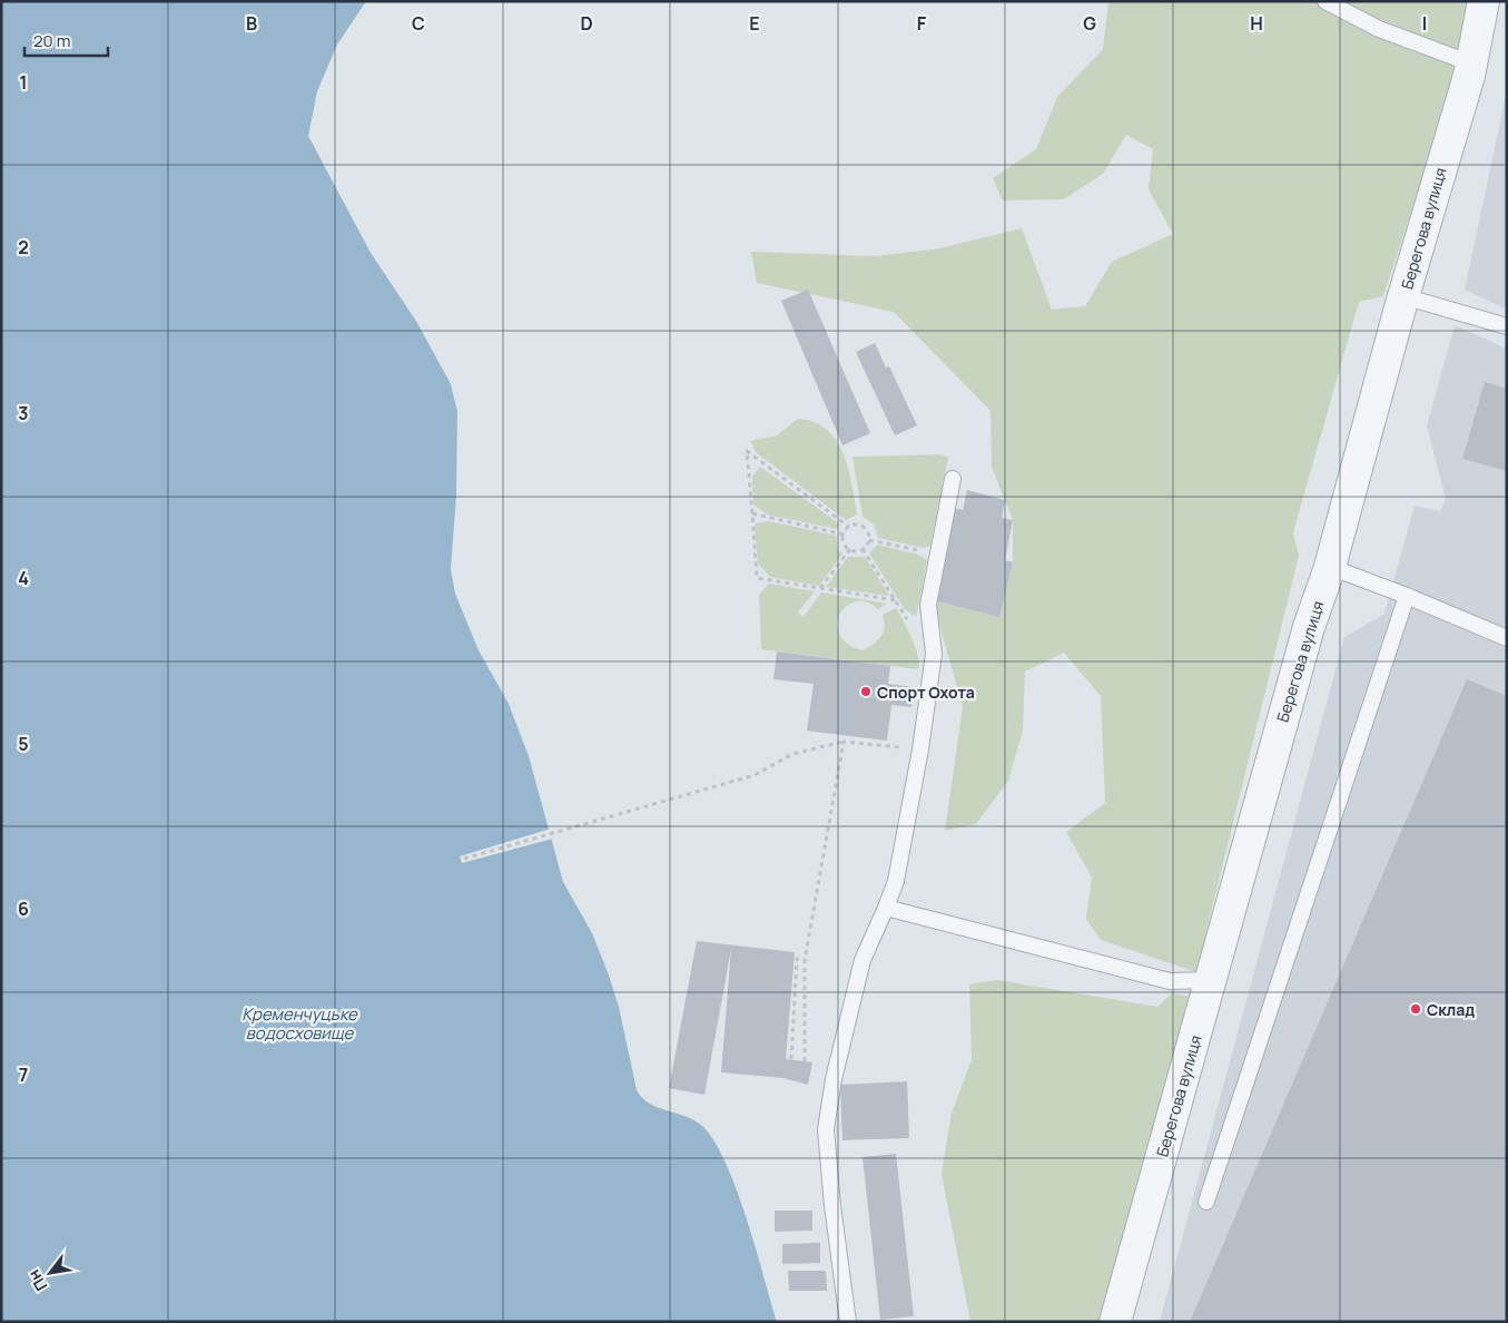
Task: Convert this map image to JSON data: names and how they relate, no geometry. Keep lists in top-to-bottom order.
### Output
{
  "streets": {
    "street": ["Берегова вулиця"]
  },
  "water": ["Кременчуцьке водосховище"],
  "places": ["Спорт Охота", "Склад"],
  "scale_bar": "20 m",
  "north": "bottom left",
  "grid": {
    "columns": [
      "B",
      "C",
      "D",
      "E",
      "F",
      "G",
      "H",
      "I"
    ],
    "rows": [
      "1",
      "2",
      "3",
      "4",
      "5",
      "6",
      "7"
    ]
  }
}
